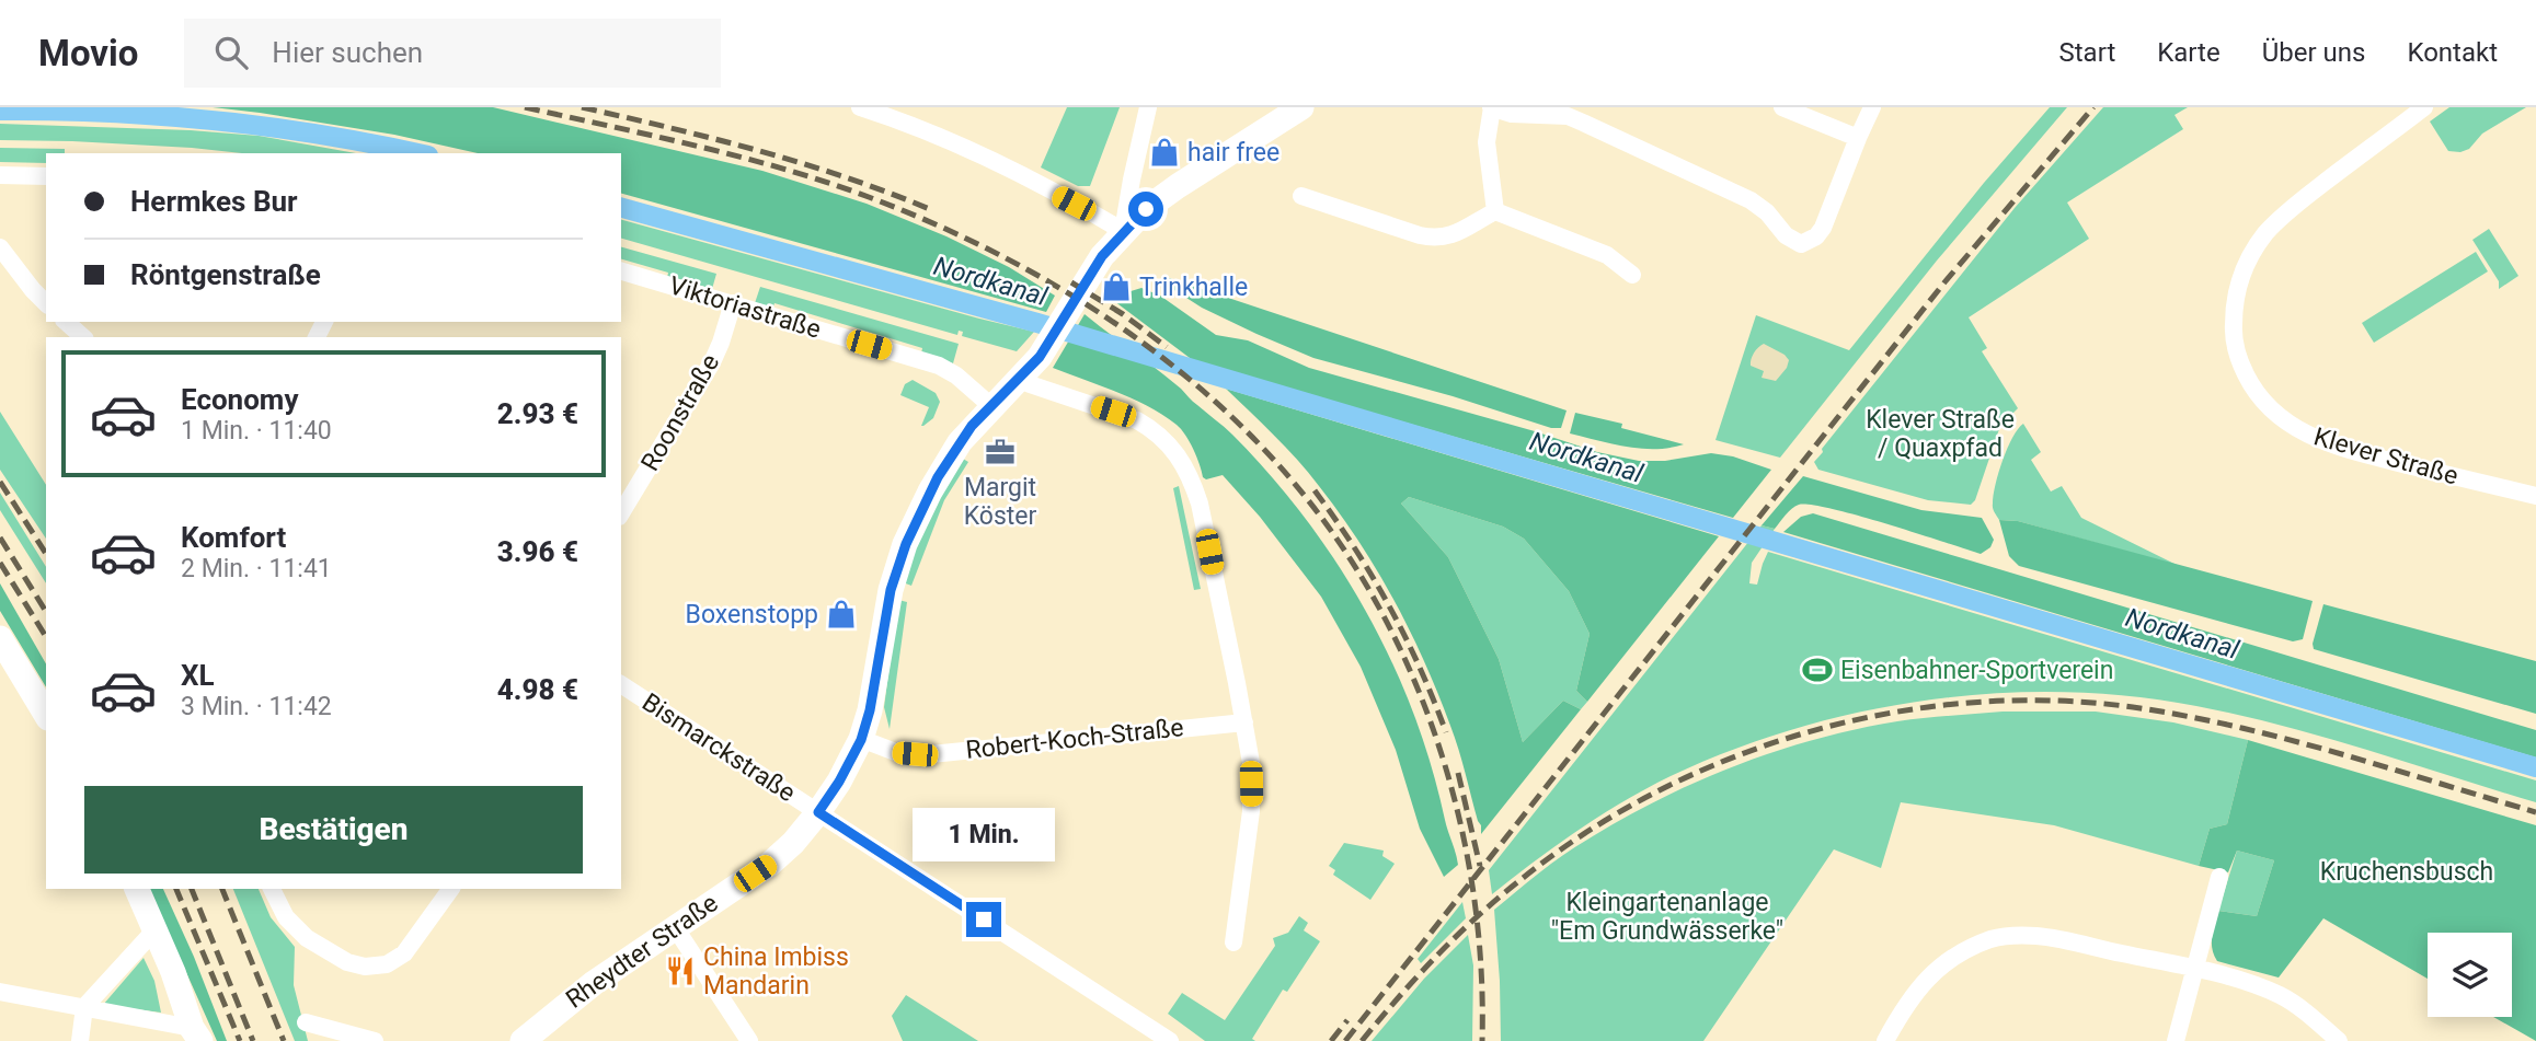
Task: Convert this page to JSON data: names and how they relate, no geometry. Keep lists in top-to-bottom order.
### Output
{
  "streets": {
    "main road": ["Rheydter Straße"],
    "street": [
      "Viktoriastraße",
      "Roonstraße",
      "Klever Straße",
      "Robert-Koch-Straße",
      "Bismarckstraße"
    ]
  },
  "crossings": [
    ["Viktoriastraße", "Roonstraße"],
    ["Viktoriastraße", "Rheydter Straße"],
    ["Robert-Koch-Straße", "Rheydter Straße"],
    ["Bismarckstraße", "Rheydter Straße"]
  ],
  "water": ["Nordkanal"],
  "parks": ["Klever Straße / Quaxpfad", "Kruchensbusch", "Kleingartenanlage \"Em Grundwässerke\""],
  "places": {
    "shop": ["hair free", "Trinkhalle", "Boxenstopp"],
    "office": ["Margit Köster"],
    "sports": ["Eisenbahner-Sportverein"],
    "restaurant": ["China Imbiss Mandarin"]
  },
  "page": {
    "header": "Movio",
    "search": "Hier suchen",
    "nav": [
      "Start",
      "Karte",
      "Über uns",
      "Kontakt"
    ],
    "banner": ["Hermkes Bur", "Röntgenstraße"],
    "list": [
      {
        "name": "Economy",
        "note": "1 Min. · 11:40",
        "value": "2.93 €"
      },
      {
        "name": "Komfort",
        "note": "2 Min. · 11:41",
        "value": "3.96 €"
      },
      {
        "name": "XL",
        "note": "3 Min. · 11:42",
        "value": "4.98 €"
      }
    ],
    "buttons": "Bestätigen",
    "bubble": "1 Min."
  }
}
